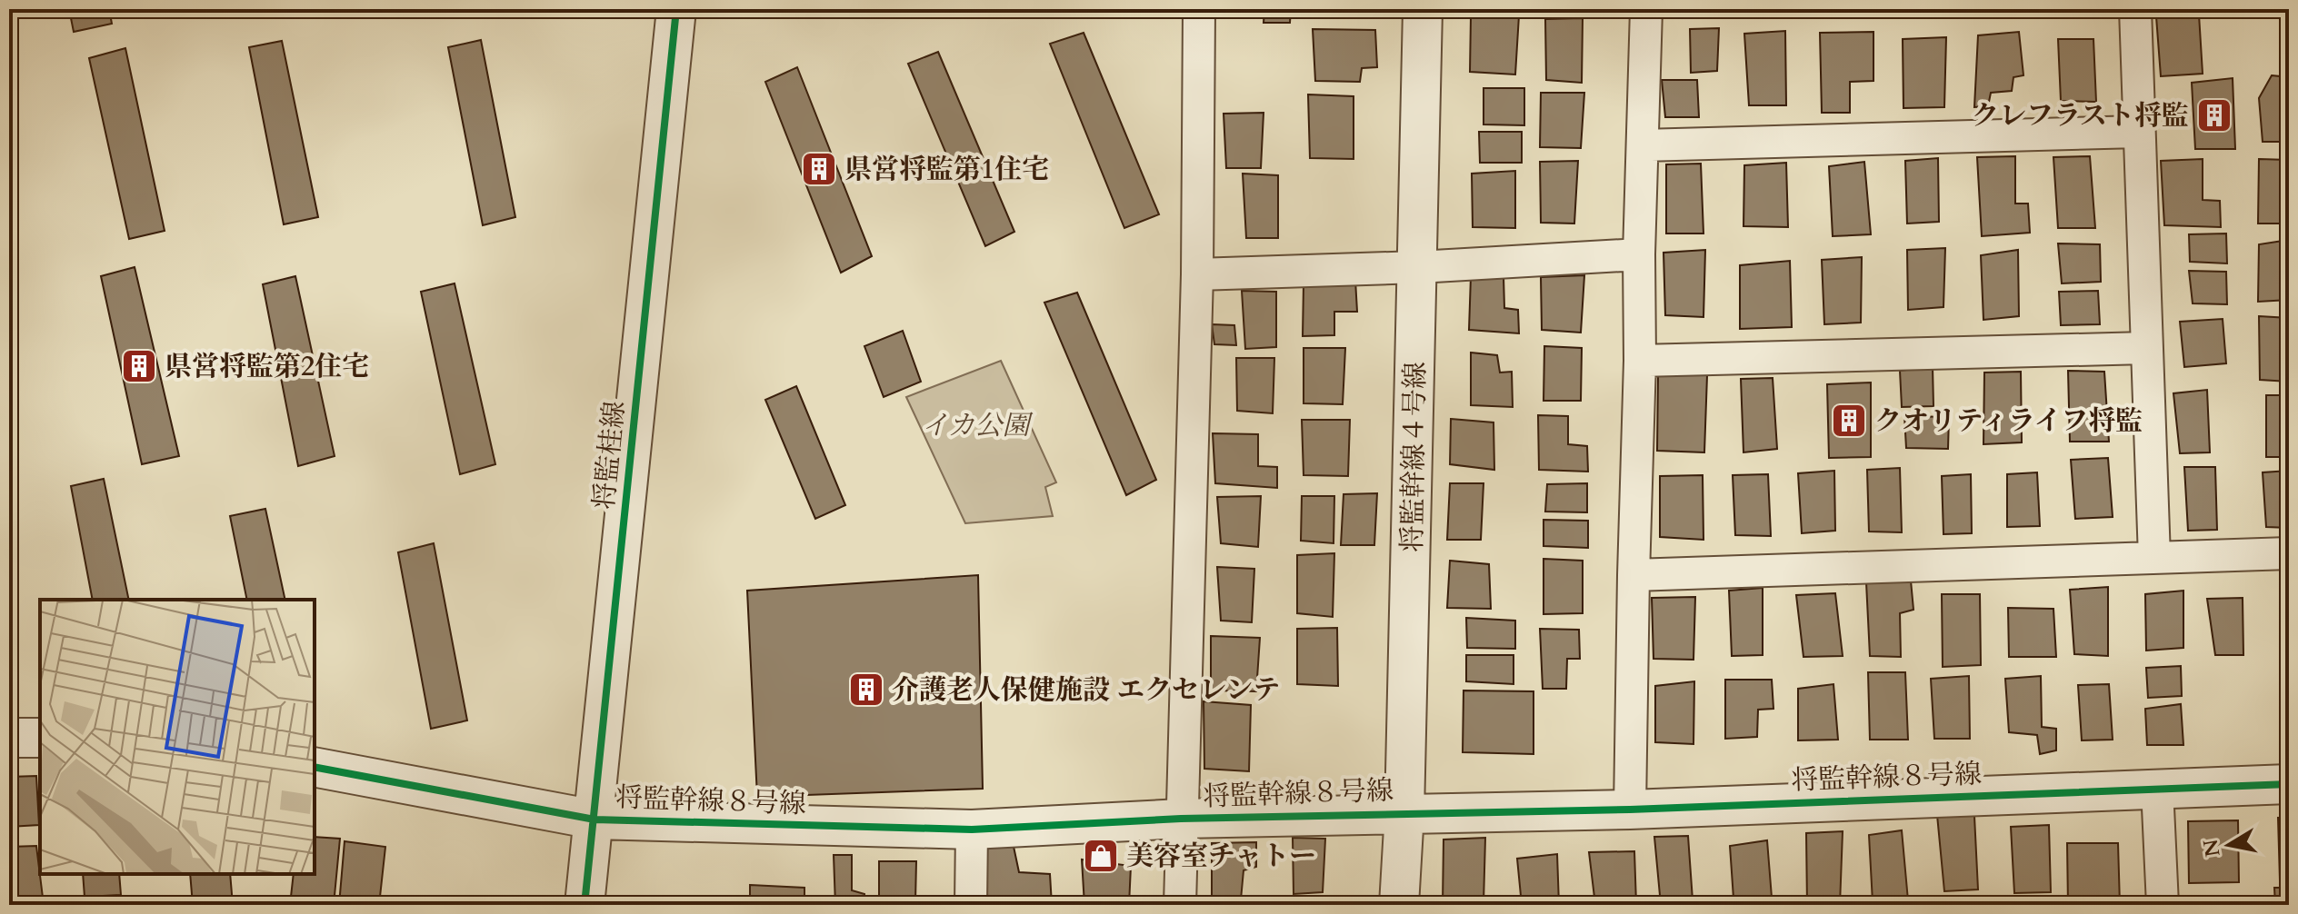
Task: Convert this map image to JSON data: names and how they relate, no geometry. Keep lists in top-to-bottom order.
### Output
{
  "streets": {
    "street": ["将監桂線", "将監幹線４号線", "将監幹線８号線"]
  },
  "crossings": [
    ["将監桂線", "将監幹線８号線"],
    ["将監幹線４号線", "将監幹線８号線"]
  ],
  "parks": ["イカ公園"],
  "places": {
    "building": [
      "クレフラスト将監",
      "県営将監第1住宅",
      "県営将監第2住宅",
      "クオリティライフ将監",
      "介護老人保健施設 エクセレンテ"
    ],
    "shop": ["美容室チャトー"]
  },
  "north": "left"
}
